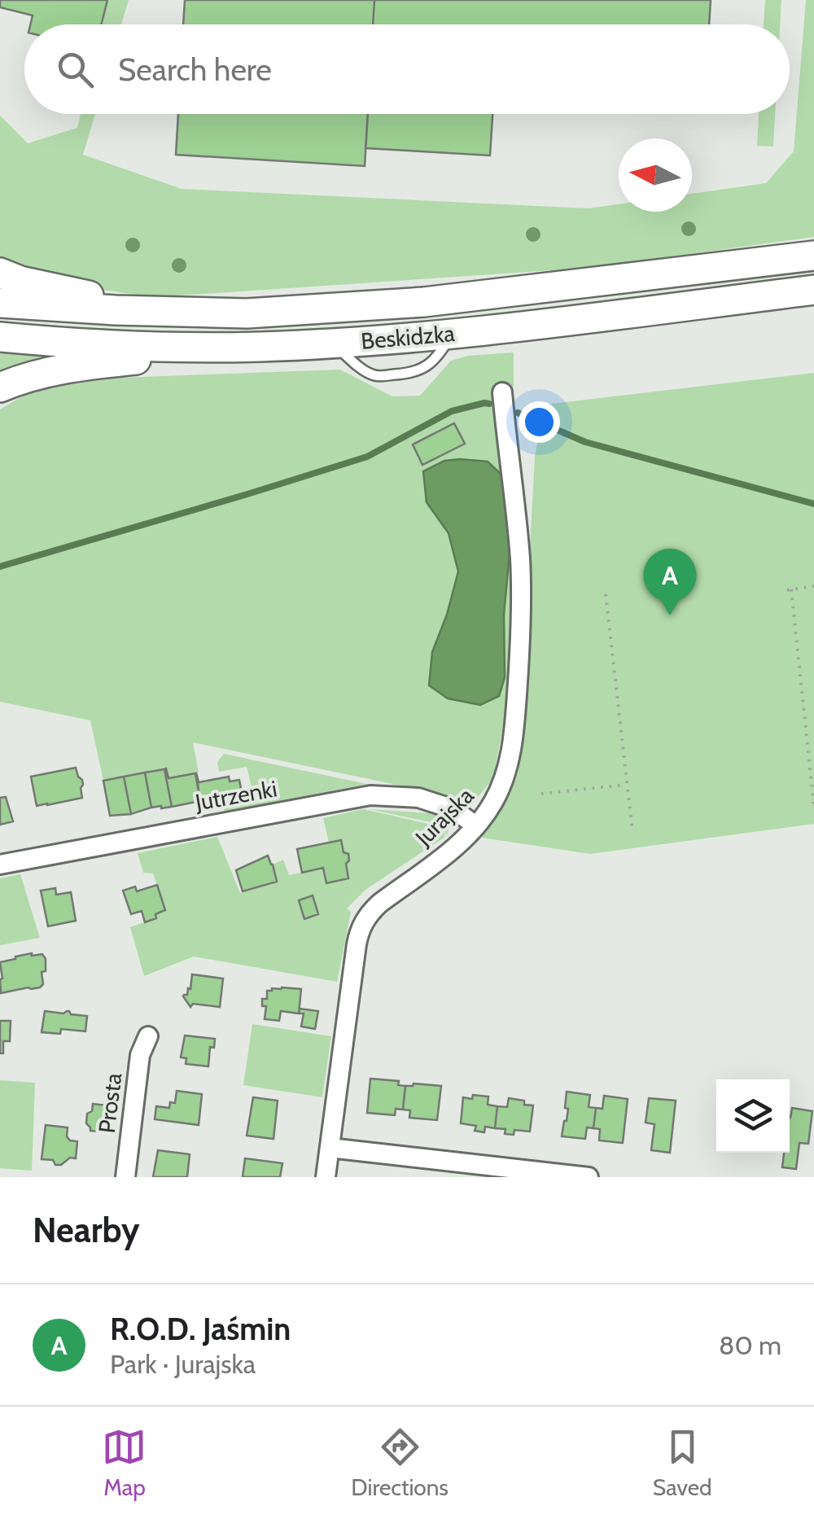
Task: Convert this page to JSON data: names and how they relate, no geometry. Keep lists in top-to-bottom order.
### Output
{
  "streets": {
    "main road": ["Beskidzka"],
    "street": ["Jutrzenki", "Jurajska", "Prosta"]
  },
  "crossings": [
    ["Jutrzenki", "Jurajska"]
  ],
  "north": "left",
  "page": {
    "search": "Search here",
    "pins": "A",
    "heading": "Nearby",
    "list": [
      {
        "mark": "A",
        "name": "R.O.D. Jaśmin",
        "note": "Park · Jurajska",
        "value": "80 m"
      }
    ],
    "nav": ["Map", "Directions", "Saved"]
  }
}
